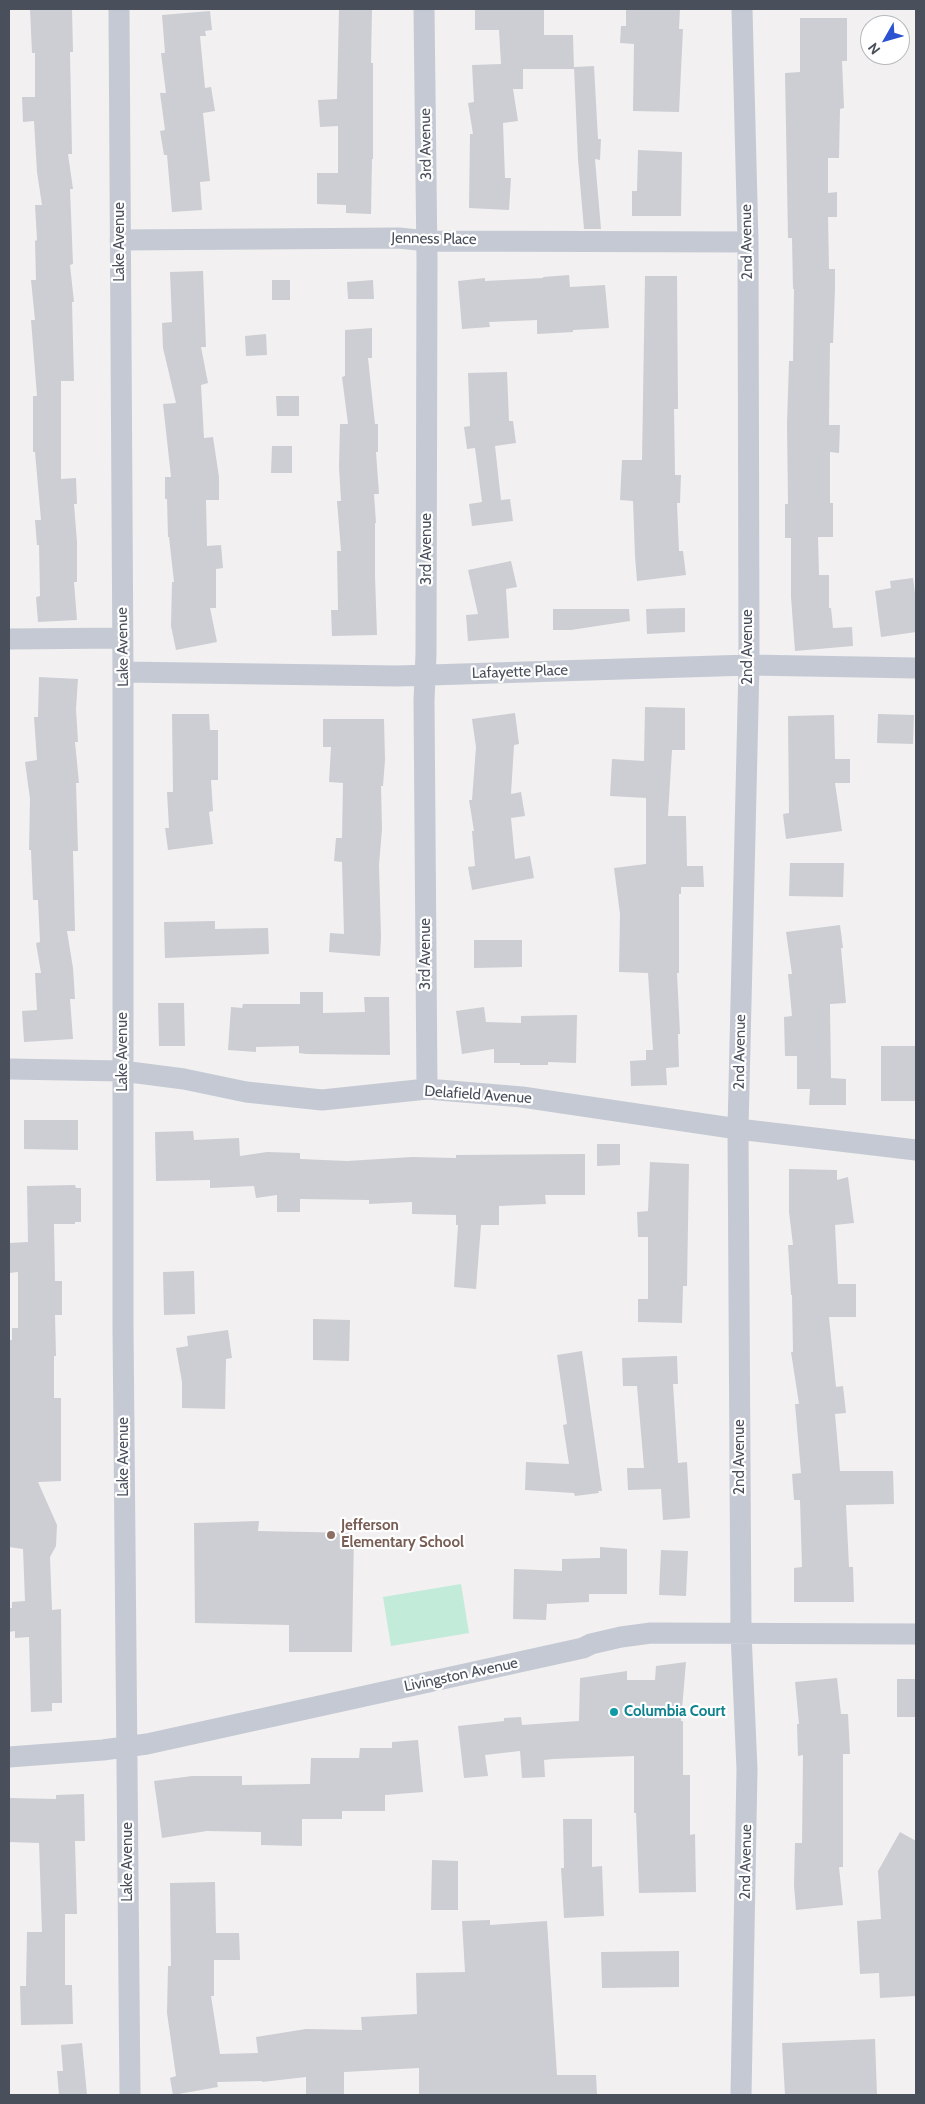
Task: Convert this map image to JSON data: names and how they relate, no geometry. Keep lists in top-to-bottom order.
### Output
{
  "streets": {
    "street": [
      "3rd Avenue",
      "Jenness Place",
      "Lake Avenue",
      "2nd Avenue",
      "Lafayette Place",
      "Delafield Avenue",
      "Livingston Avenue"
    ]
  },
  "crossings": [
    ["3rd Avenue", "Jenness Place"],
    ["3rd Avenue", "Lafayette Place"],
    ["3rd Avenue", "Delafield Avenue"],
    ["Jenness Place", "Lake Avenue"],
    ["Jenness Place", "2nd Avenue"],
    ["Lake Avenue", "Lafayette Place"],
    ["Lake Avenue", "Delafield Avenue"],
    ["Lake Avenue", "Livingston Avenue"],
    ["2nd Avenue", "Lafayette Place"],
    ["2nd Avenue", "Delafield Avenue"],
    ["2nd Avenue", "Livingston Avenue"]
  ],
  "places": ["Jefferson Elementary School", "Columbia Court"],
  "north": "bottom left"
}
